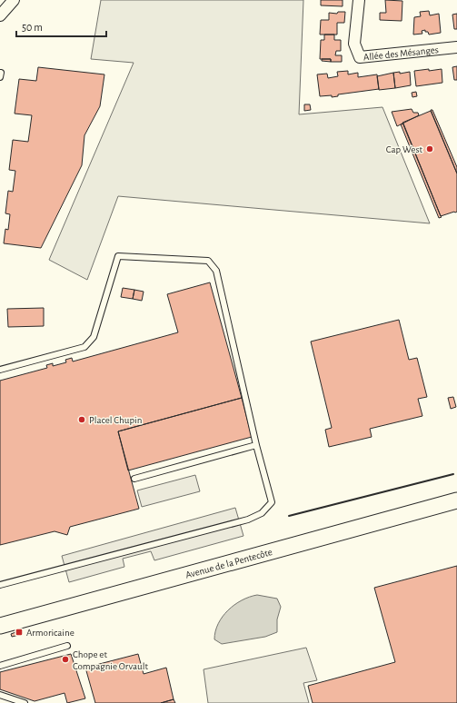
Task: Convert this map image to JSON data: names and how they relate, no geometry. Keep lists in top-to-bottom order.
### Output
{
  "streets": {
    "main road": ["Avenue de la Pentecôte"],
    "street": ["Allée des Mésanges"]
  },
  "places": {
    "other": ["Cap West", "Placel Chupin", "Chope et Compagnie Orvault"],
    "transit": ["Armoricaine"]
  },
  "scale_bar": "50 m"
}
